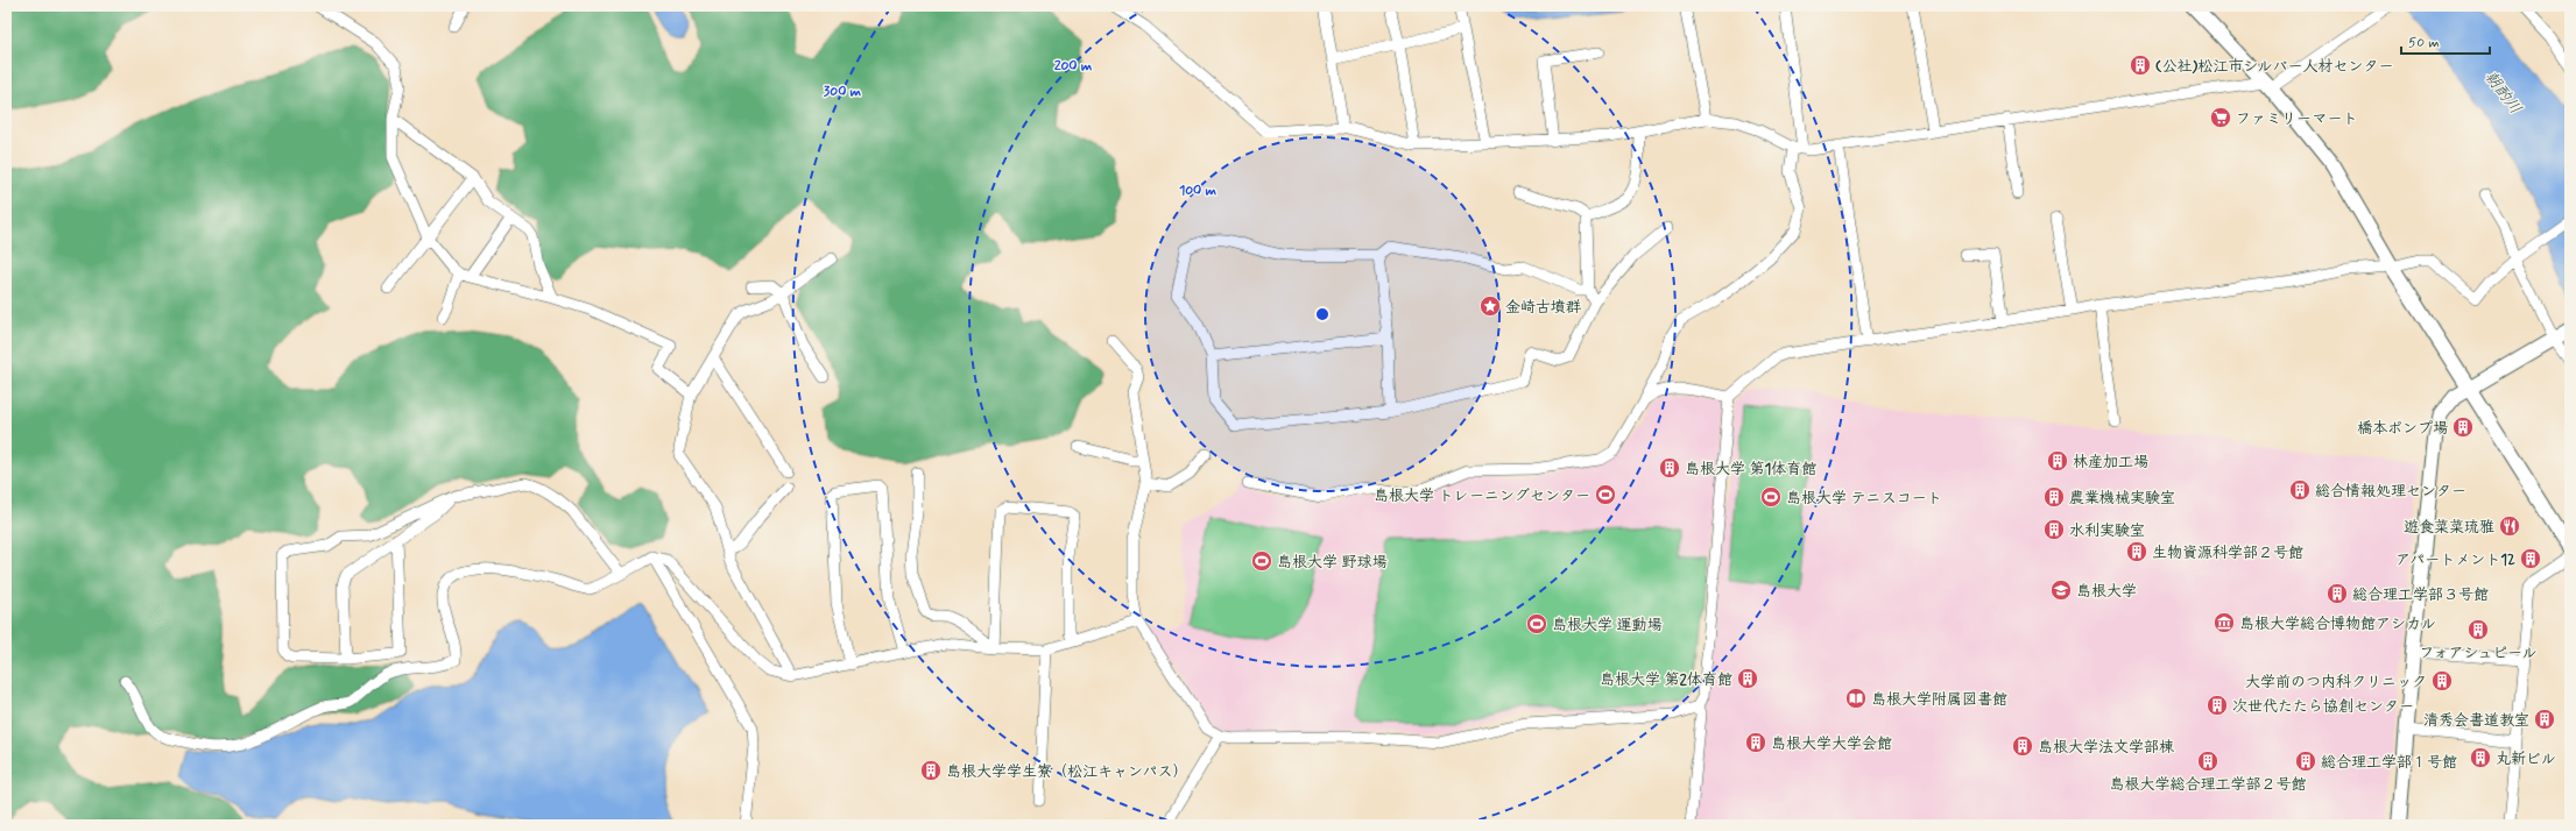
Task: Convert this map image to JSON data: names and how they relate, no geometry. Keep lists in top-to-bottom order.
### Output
{
  "water": ["朝酌川"],
  "places": {
    "building": [
      "(公社)松江市シルバー人材センター",
      "橋本ポンプ場",
      "林産加工場",
      "島根大学 第1体育館",
      "総合情報処理センター",
      "農業機械実験室",
      "水利実験室",
      "生物資源科学部２号館",
      "アパートメント12",
      "総合理工学部３号館",
      "フォアシュピール",
      "島根大学 第2体育館",
      "大学前のつ内科クリニック",
      "次世代たたら協創センター",
      "清秀会書道教室",
      "島根大学大学会館",
      "島根大学法文学部棟",
      "丸新ビル",
      "島根大学総合理工学部２号館",
      "総合理工学部１号館",
      "島根大学学生寮（松江キャンパス）"
    ],
    "supermarket": ["ファミリーマート"],
    "place": ["金崎古墳群"],
    "sports": [
      "島根大学 トレーニングセンター",
      "島根大学 テニスコート",
      "島根大学 野球場",
      "島根大学 運動場"
    ],
    "restaurant": ["遊食菜菜琉雅"],
    "school or university": ["島根大学"],
    "museum": ["島根大学総合博物館アシカル"],
    "library": ["島根大学附属図書館"]
  },
  "scale_bar": "50 m",
  "rings": ["200 m", "300 m", "100 m"]
}
